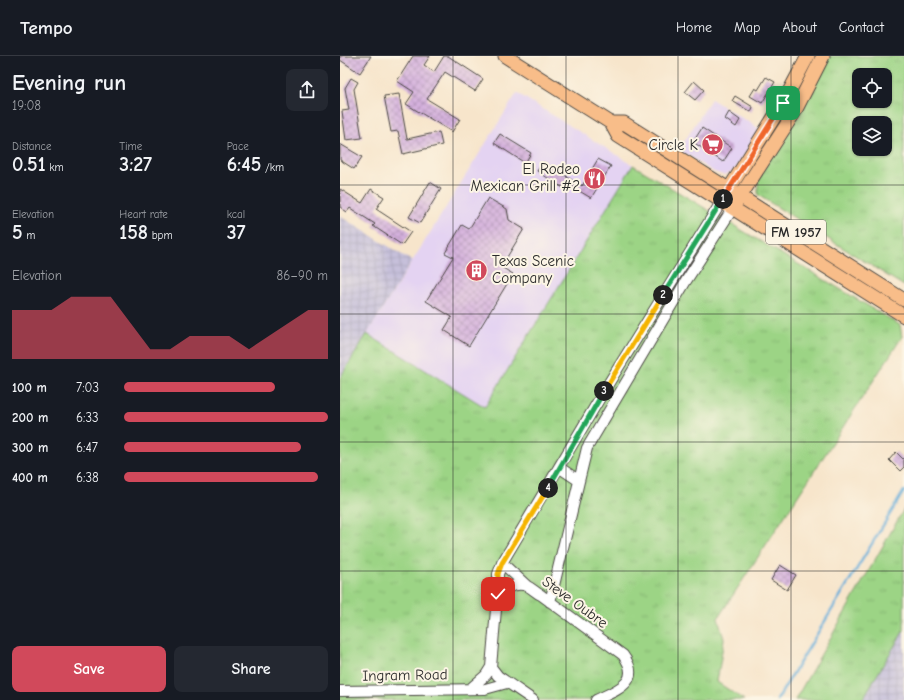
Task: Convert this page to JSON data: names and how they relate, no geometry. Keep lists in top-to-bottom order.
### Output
{
  "streets": {
    "main road": ["FM 1957"],
    "street": ["Steve Oubre", "Ingram Road"]
  },
  "places": {
    "supermarket": ["Circle K"],
    "restaurant": ["El Rodeo Mexican Grill #2"],
    "building": ["Texas Scenic Company"]
  },
  "page": {
    "header": "Tempo",
    "nav": [
      "Home",
      "Map",
      "About",
      "Contact"
    ],
    "heading": ["Evening run", "19:08"],
    "stats": [
      ["Distance", "0.51 km"],
      ["Time", "3:27"],
      ["Pace", "6:45 /km"],
      ["Elevation", "5 m"],
      ["Heart rate", "158 bpm"],
      ["kcal", "37"]
    ],
    "pins": [
      "1",
      "2",
      "3",
      "4"
    ],
    "chart": ["Elevation", "86–90 m"],
    "list": [
      {
        "name": "100 m",
        "note": "7:03"
      },
      {
        "name": "200 m",
        "note": "6:33"
      },
      {
        "name": "300 m",
        "note": "6:47"
      },
      {
        "name": "400 m",
        "note": "6:38"
      }
    ],
    "buttons": ["Save", "Share"]
  }
}
